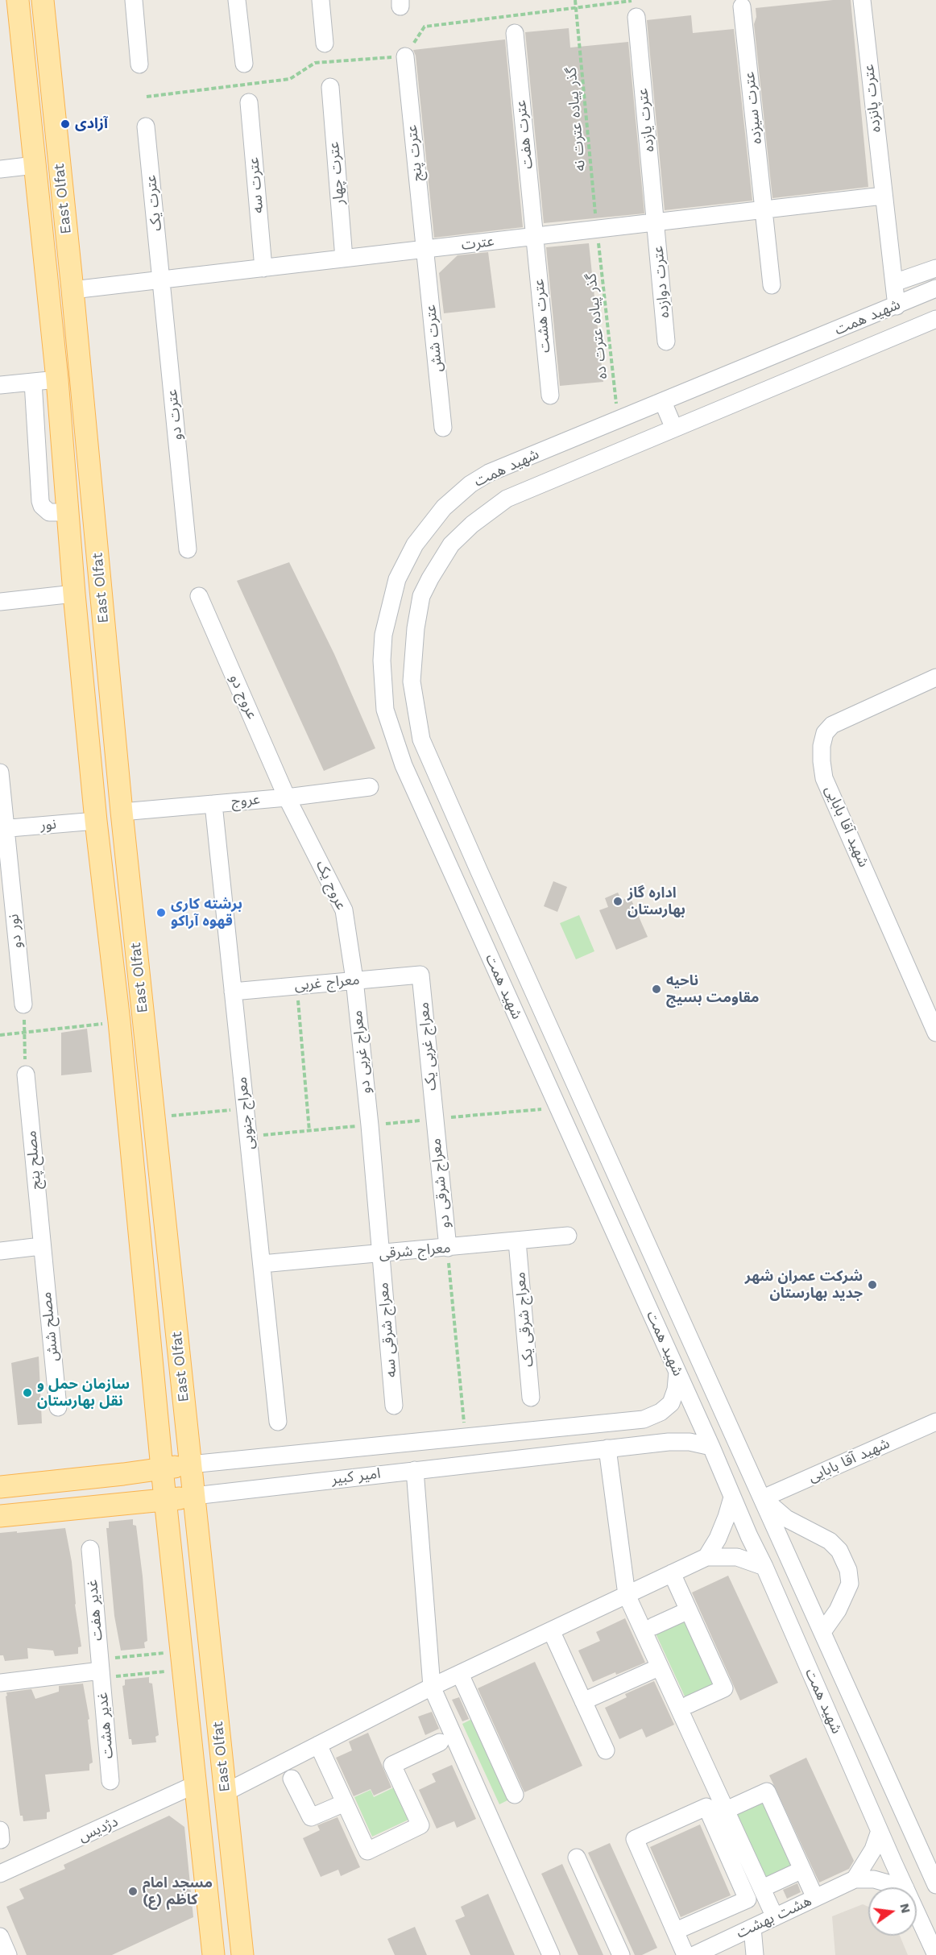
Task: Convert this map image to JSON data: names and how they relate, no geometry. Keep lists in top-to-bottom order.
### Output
{
  "streets": {
    "main road": ["East Olfat", "امیر کبیر"],
    "street": [
      "عترت پانزده",
      "عترت سیزده",
      "عترت یازده",
      "عترت هفت",
      "عترت پنج",
      "عترت چهار",
      "عترت سه",
      "عترت یک",
      "عترت",
      "عترت دوازده",
      "عترت هشت",
      "شهید همت",
      "عترت شش",
      "عترت دو",
      "عروج دو",
      "عروج",
      "نور",
      "شهید آقا بابایی",
      "عروج یک",
      "نور دو",
      "معراج غربی",
      "معراج غربی یک",
      "معراج غربی دو",
      "معراج جنوبی",
      "مصلح پنج",
      "معراج شرقی دو",
      "معراج شرقی",
      "معراج شرقی یک",
      "مصلح شش",
      "معراج شرقی سه",
      "غدیر هفت",
      "غدیر هشت",
      "دژدیس",
      "هشت بهشت"
    ],
    "path": ["گذر پیاده عترت نه", "گذر پیاده عترت ده"]
  },
  "crossings": [
    ["عترت پانزده", "عترت"],
    ["عترت پانزده", "شهید همت"],
    ["عترت سیزده", "عترت"],
    ["گذر پیاده عترت نه", "عترت"],
    ["گذر پیاده عترت نه", "گذر پیاده عترت ده"],
    ["عترت یازده", "عترت"],
    ["عترت یازده", "عترت دوازده"],
    ["عترت هفت", "عترت"],
    ["عترت هفت", "عترت هشت"],
    ["عترت پنج", "عترت"],
    ["عترت پنج", "عترت شش"],
    ["عترت چهار", "عترت"],
    ["عترت سه", "عترت"],
    ["East Olfat", "عترت"],
    ["East Olfat", "عروج"],
    ["East Olfat", "نور"],
    ["East Olfat", "امیر کبیر"],
    ["East Olfat", "دژدیس"],
    ["عترت یک", "عترت"],
    ["عترت یک", "عترت دو"],
    ["عترت", "عترت دوازده"],
    ["عترت", "عترت هشت"],
    ["عترت", "گذر پیاده عترت ده"],
    ["عترت", "عترت شش"],
    ["عترت", "عترت دو"],
    ["شهید همت", "گذر پیاده عترت ده"],
    ["شهید همت", "شهید آقا بابایی"],
    ["شهید همت", "امیر کبیر"],
    ["عروج دو", "عروج"],
    ["عروج دو", "عروج یک"],
    ["عروج", "عروج یک"],
    ["عروج", "معراج جنوبی"],
    ["نور", "نور دو"],
    ["عروج یک", "معراج غربی"],
    ["عروج یک", "معراج غربی دو"],
    ["معراج غربی", "معراج غربی یک"],
    ["معراج غربی", "معراج غربی دو"],
    ["معراج غربی", "معراج جنوبی"],
    ["معراج غربی یک", "معراج شرقی دو"],
    ["معراج غربی دو", "معراج شرقی"],
    ["معراج غربی دو", "معراج شرقی سه"],
    ["معراج جنوبی", "معراج شرقی"],
    ["مصلح پنج", "مصلح شش"],
    ["معراج شرقی دو", "معراج شرقی"],
    ["معراج شرقی", "معراج شرقی یک"],
    ["معراج شرقی", "معراج شرقی سه"],
    ["غدیر هفت", "غدیر هشت"]
  ],
  "places": [
    "آزادی",
    "اداره گاز بهارستان",
    "برشته کاری قهوه آراکو",
    "ناحیه مقاومت بسیج",
    "شرکت عمران شهر جدید بهارستان",
    "سازمان حمل و نقل بهارستان",
    "مسجد امام کاظم (ع)"
  ],
  "north": "right"
}
